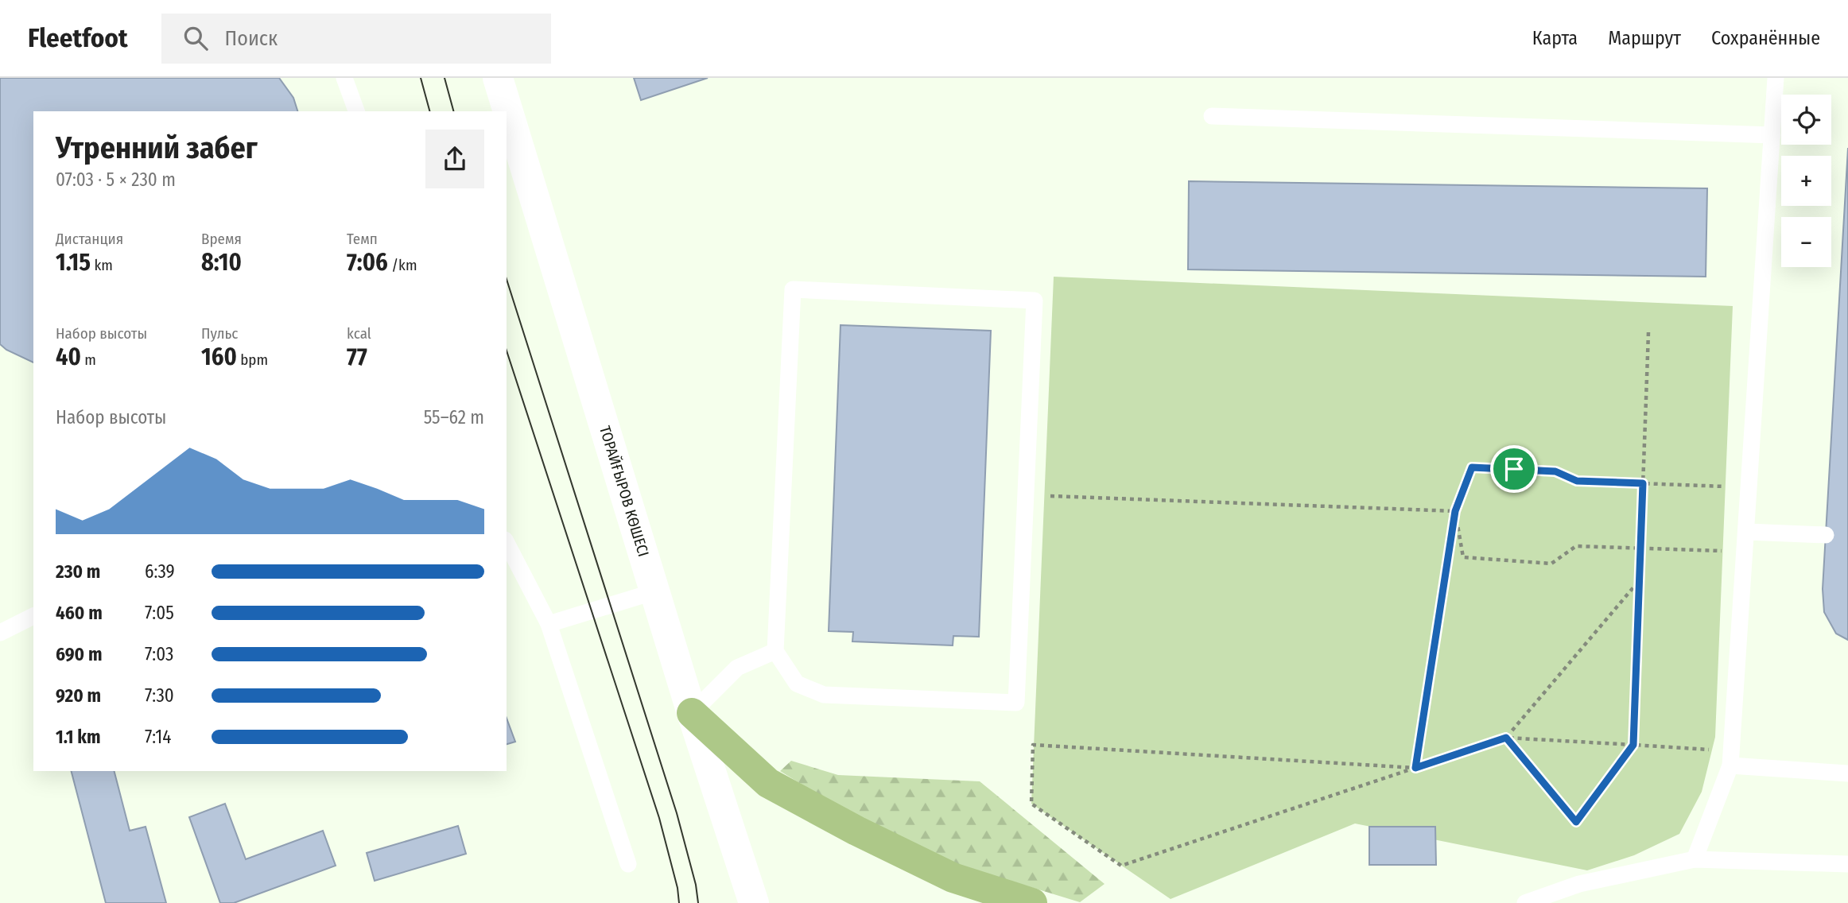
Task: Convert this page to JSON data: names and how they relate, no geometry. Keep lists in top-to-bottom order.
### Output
{
  "streets": {
    "main road": ["ТОРАЙҒЫРОВ КӨШЕСІ"]
  },
  "page": {
    "header": "Fleetfoot",
    "search": "Поиск",
    "nav": ["Карта", "Маршрут", "Сохранённые"],
    "map_buttons": ["+", "−"],
    "heading": ["Утренний забег", "07:03 · 5 × 230 m"],
    "stats": [
      ["Дистанция", "1.15 km"],
      ["Время", "8:10"],
      ["Темп", "7:06 /km"],
      ["Набор высоты", "40 m"],
      ["Пульс", "160 bpm"],
      ["kcal", "77"]
    ],
    "chart": ["Набор высоты", "55–62 m"],
    "list": [
      {
        "name": "230 m",
        "note": "6:39"
      },
      {
        "name": "460 m",
        "note": "7:05"
      },
      {
        "name": "690 m",
        "note": "7:03"
      },
      {
        "name": "920 m",
        "note": "7:30"
      },
      {
        "name": "1.1 km",
        "note": "7:14"
      }
    ]
  }
}
